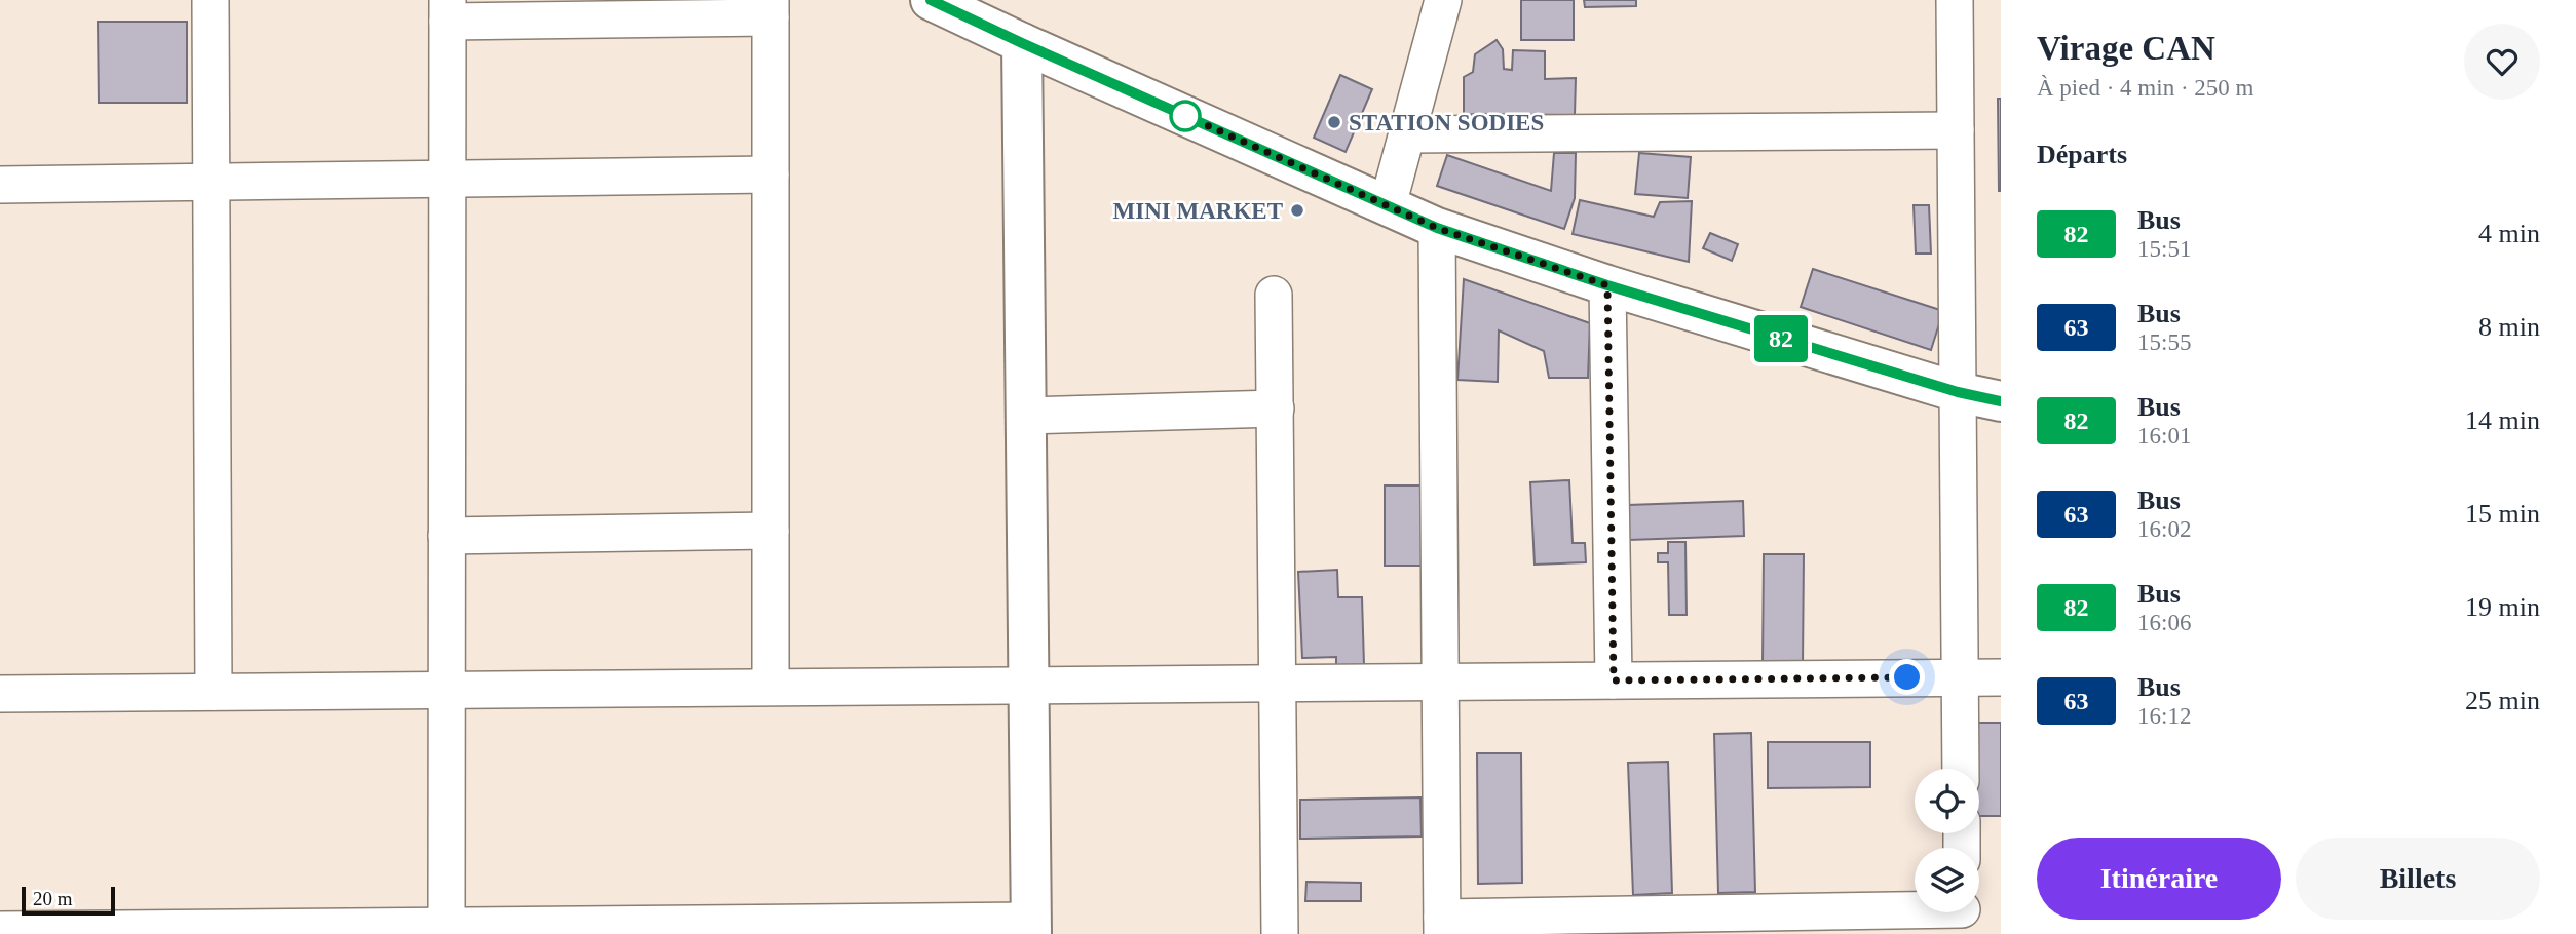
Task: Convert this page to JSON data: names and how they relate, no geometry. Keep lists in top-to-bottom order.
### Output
{
  "places": ["STATION SODIES", "MINI MARKET"],
  "lines": ["bus line 82"],
  "scale_bar": "20 m",
  "page": {
    "on_map": "82",
    "heading": [
      ["Virage CAN", "À pied · 4 min · 250 m"],
      "Départs"
    ],
    "list": [
      {
        "mark": "82",
        "name": "Bus",
        "note": "15:51",
        "value": "4 min"
      },
      {
        "mark": "63",
        "name": "Bus",
        "note": "15:55",
        "value": "8 min"
      },
      {
        "mark": "82",
        "name": "Bus",
        "note": "16:01",
        "value": "14 min"
      },
      {
        "mark": "63",
        "name": "Bus",
        "note": "16:02",
        "value": "15 min"
      },
      {
        "mark": "82",
        "name": "Bus",
        "note": "16:06",
        "value": "19 min"
      },
      {
        "mark": "63",
        "name": "Bus",
        "note": "16:12",
        "value": "25 min"
      }
    ],
    "buttons": ["Itinéraire", "Billets"],
    "scale": "20 m"
  }
}
